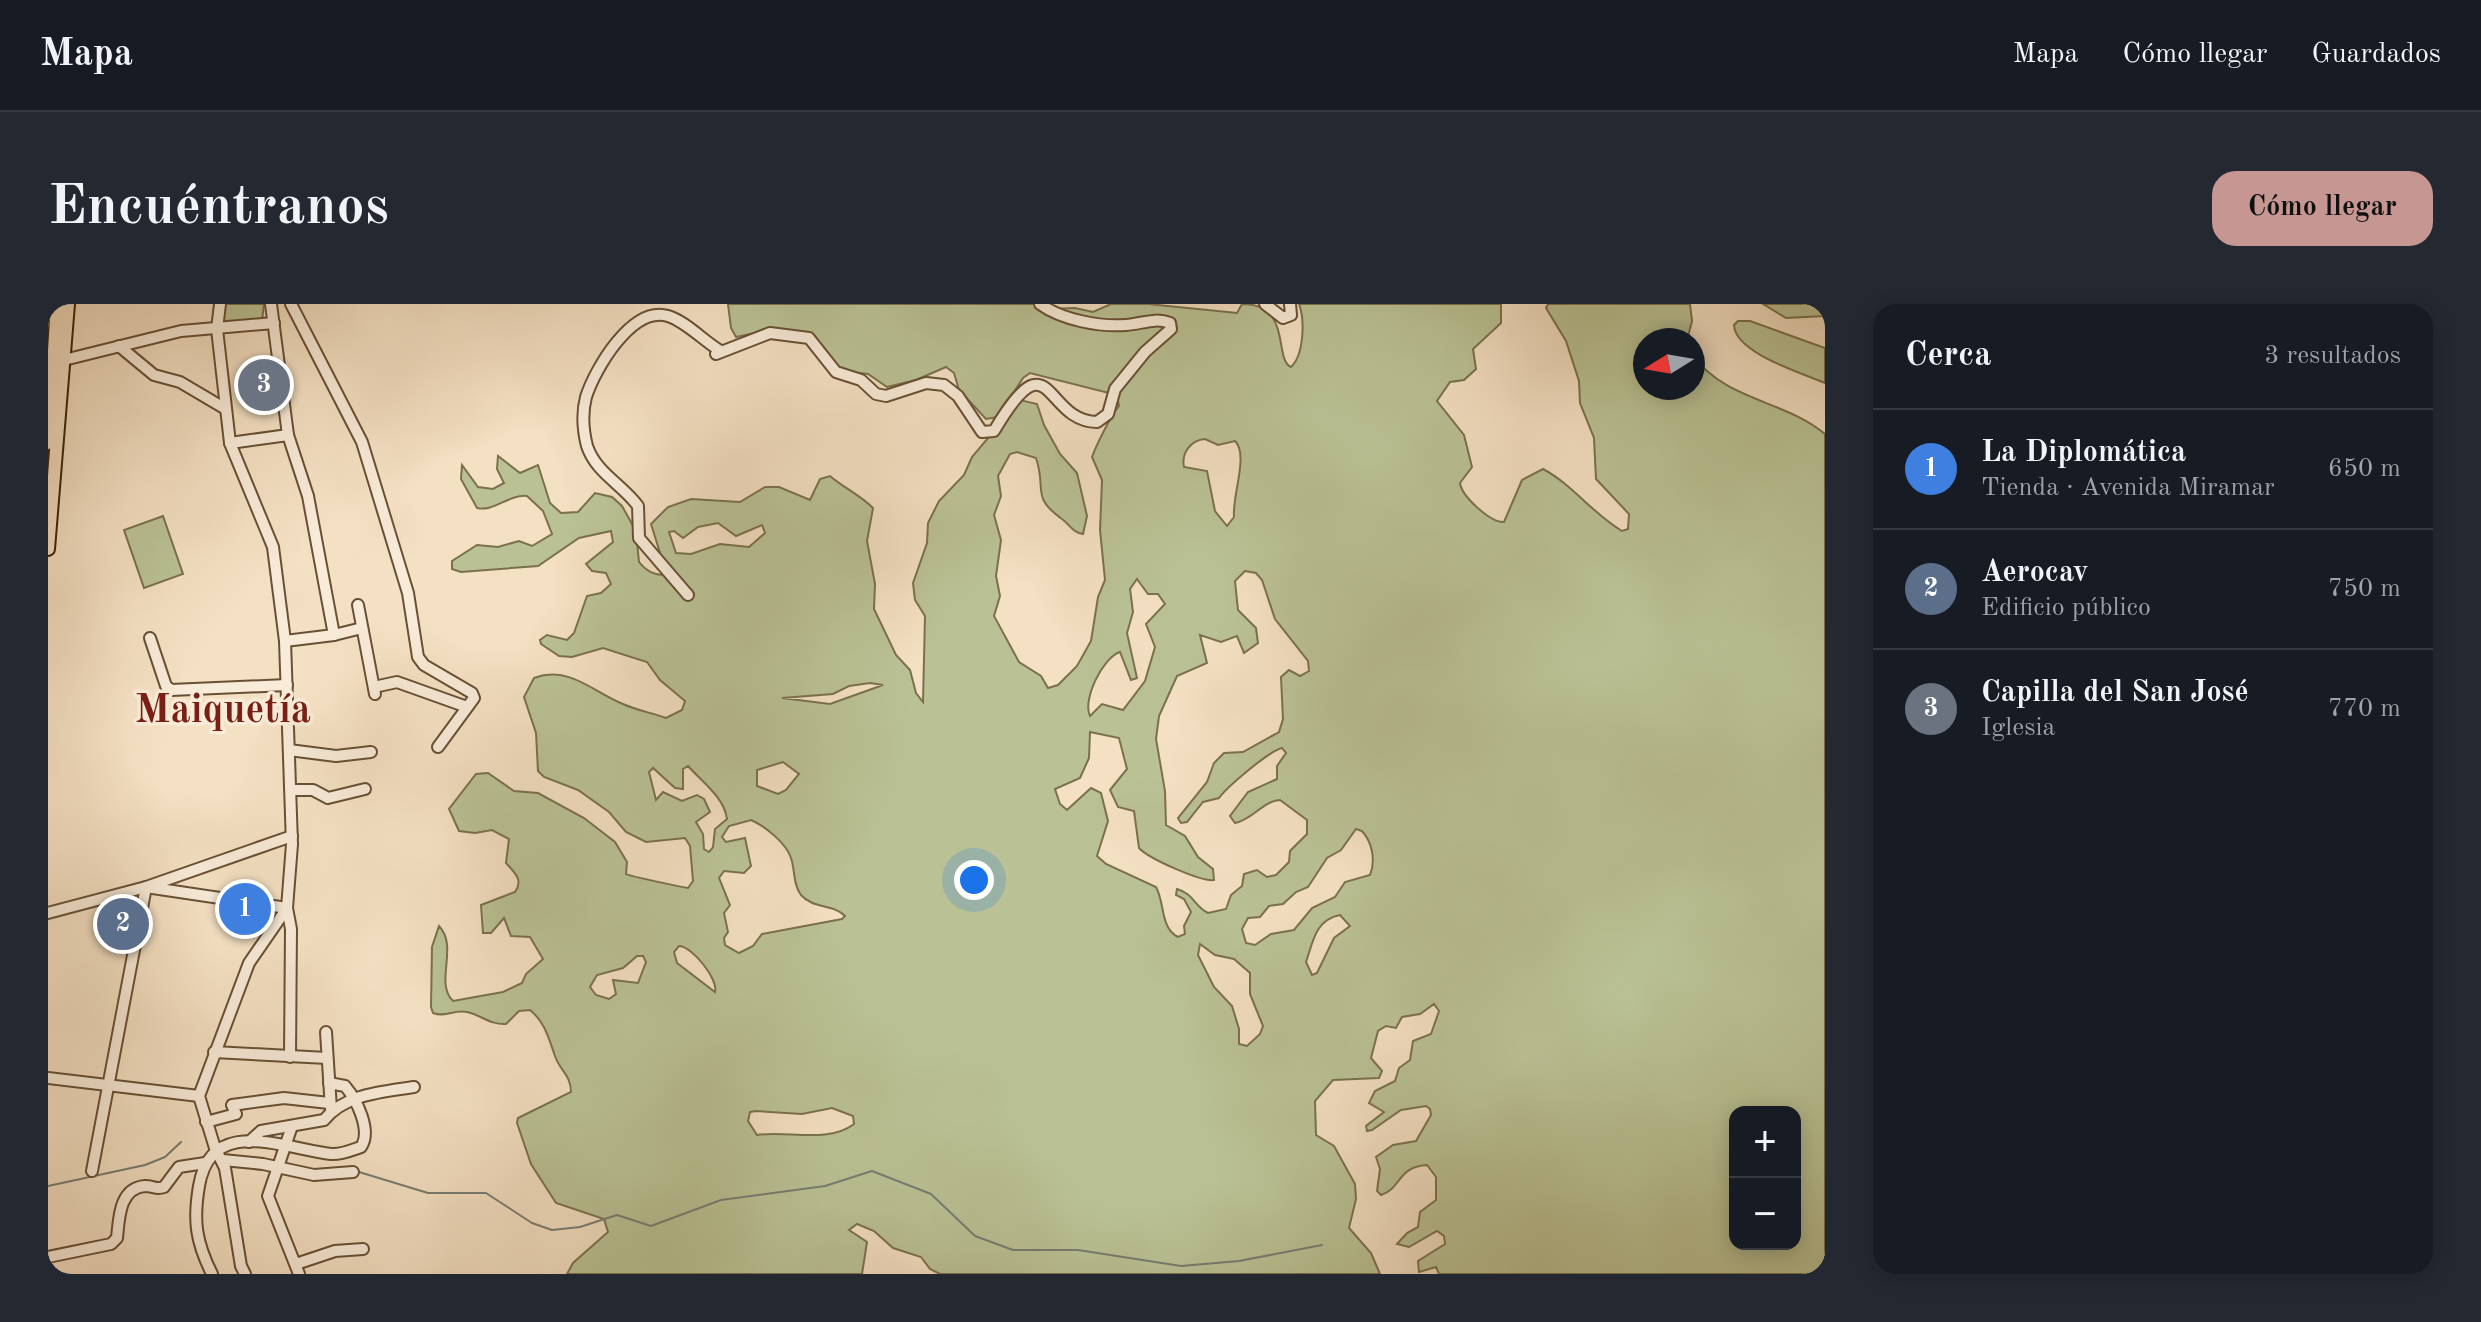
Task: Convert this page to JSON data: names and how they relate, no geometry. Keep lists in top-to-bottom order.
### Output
{
  "districts": ["Maiquetía"],
  "north": "left",
  "page": {
    "header": "Mapa",
    "nav": ["Mapa", "Cómo llegar", "Guardados"],
    "buttons": "Cómo llegar",
    "title": "Encuéntranos",
    "heading": ["Cerca", "3 resultados"],
    "pins": ["3", "1", "2"],
    "list": [
      {
        "mark": "1",
        "name": "La Diplomática",
        "note": "Tienda · Avenida Miramar",
        "value": "650 m"
      },
      {
        "mark": "2",
        "name": "Aerocav",
        "note": "Edificio público",
        "value": "750 m"
      },
      {
        "mark": "3",
        "name": "Capilla del San José",
        "note": "Iglesia",
        "value": "770 m"
      }
    ],
    "map_buttons": ["+", "−"]
  }
}
